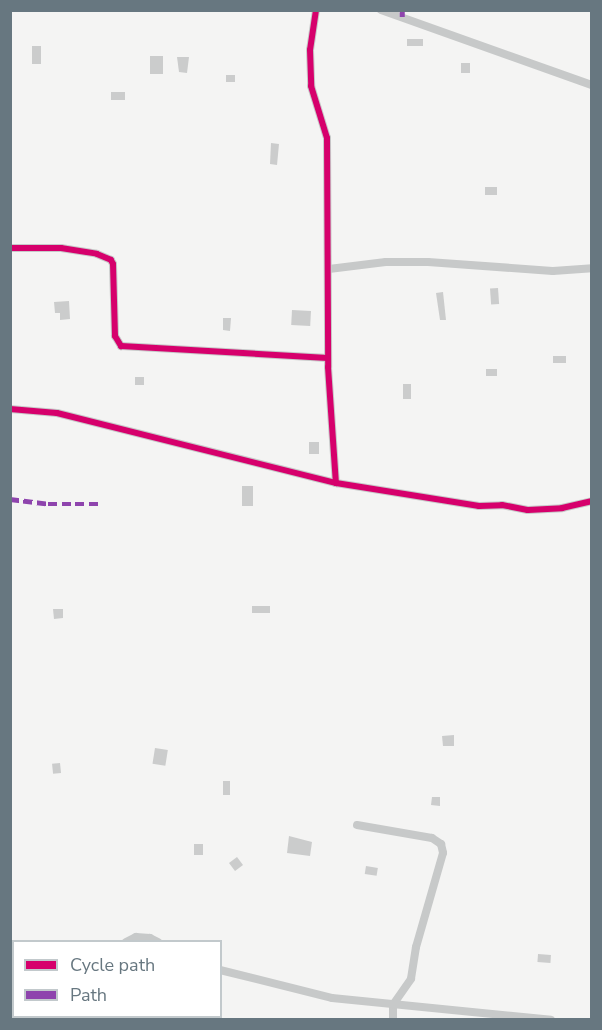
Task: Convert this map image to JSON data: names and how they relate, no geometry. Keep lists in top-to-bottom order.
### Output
{
  "legend": ["Cycle path", "Path"]
}
